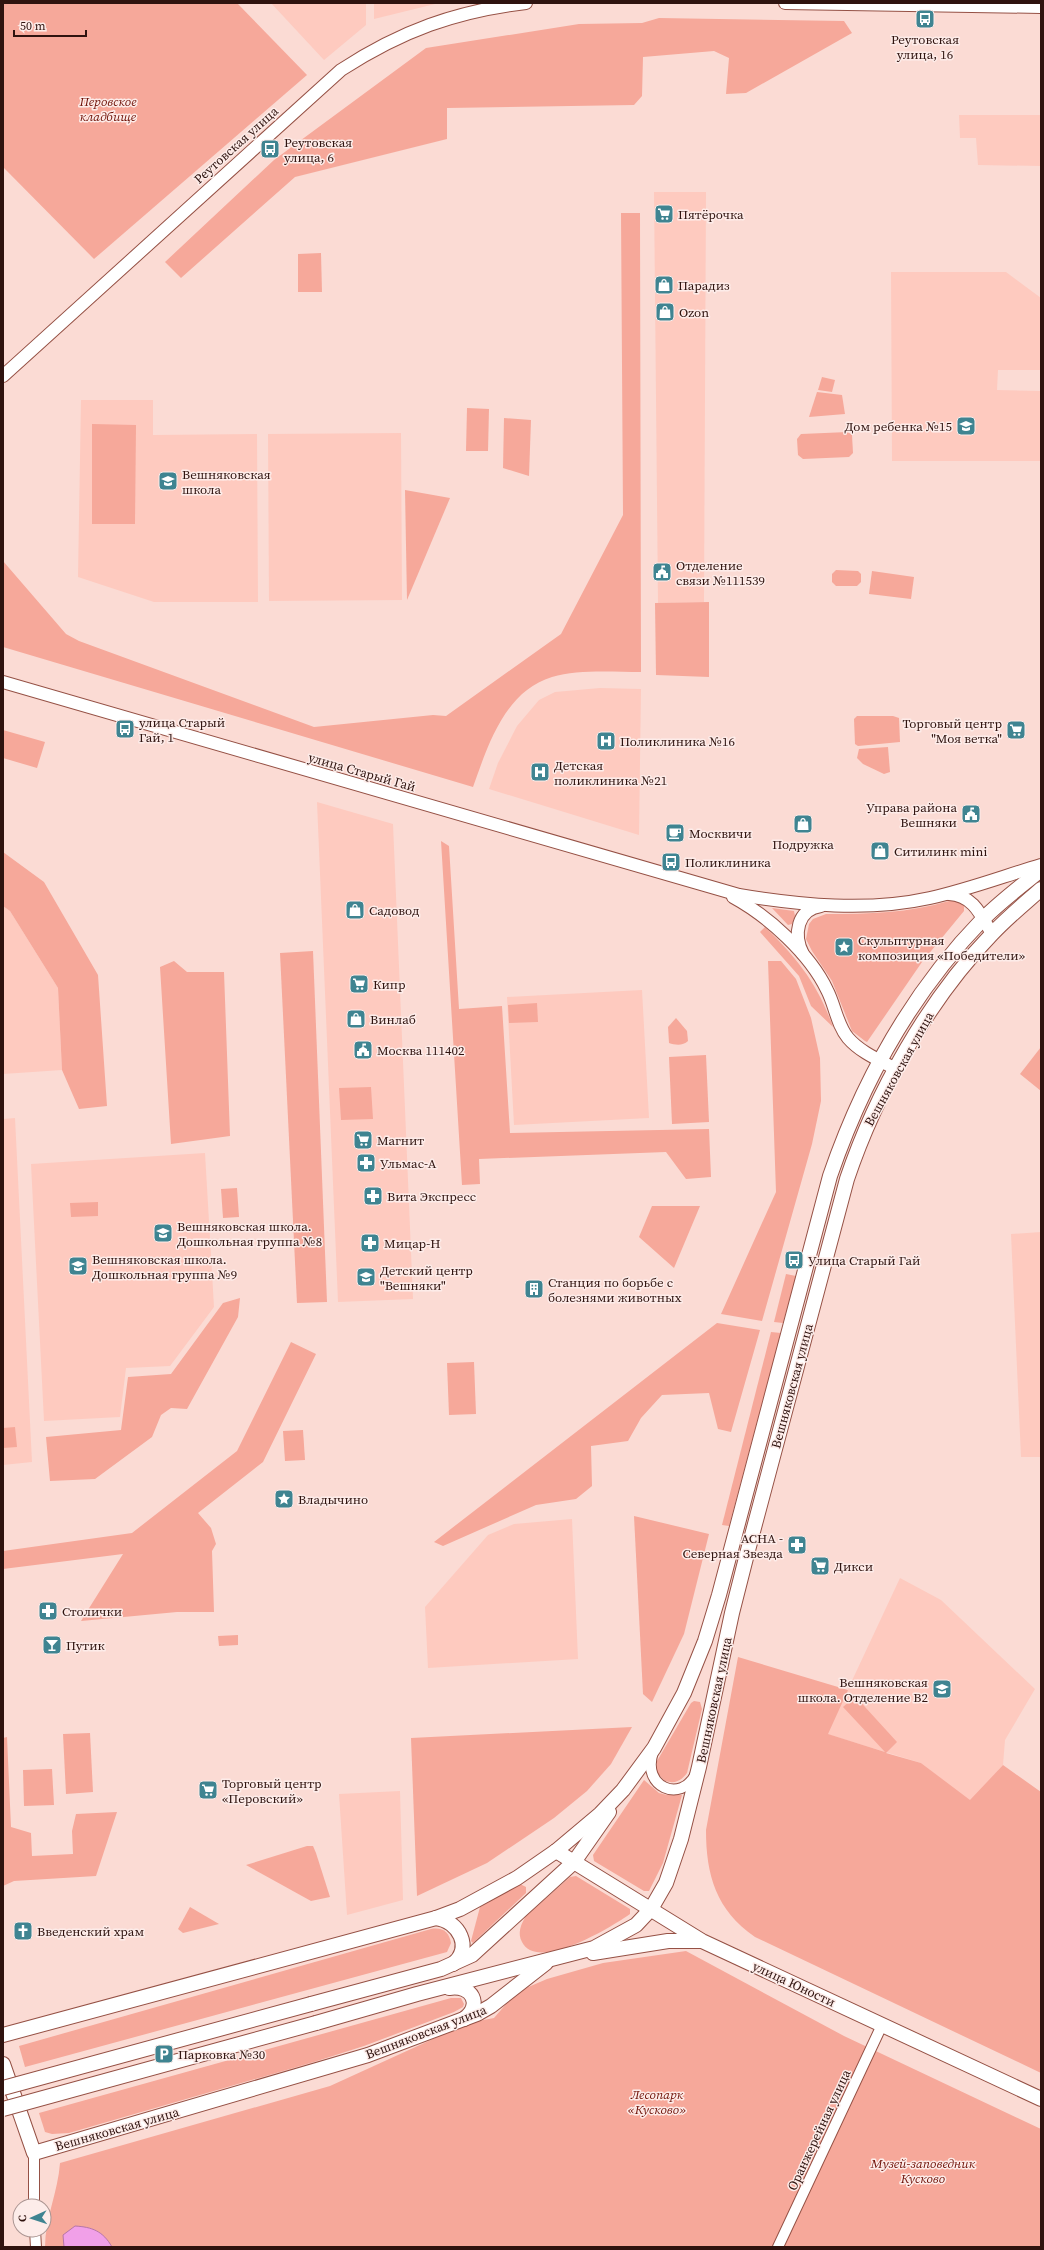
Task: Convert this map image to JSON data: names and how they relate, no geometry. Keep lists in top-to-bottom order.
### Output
{
  "streets": {
    "main road": ["Вешняковская улица", "улица Юности"],
    "street": ["Реутовская улица", "улица Старый Гай", "Оранжерейная улица"]
  },
  "crossings": [
    ["улица Старый Гай", "Вешняковская улица"],
    ["Вешняковская улица", "улица Юности"],
    ["улица Юности", "Оранжерейная улица"]
  ],
  "parks": ["Перовское кладбище", "Лесопарк «Кусково»", "Музей-заповедник Кусково"],
  "places": {
    "bus stop": [
      "Реутовская улица, 16",
      "Реутовская улица, 6",
      "улица Старый Гай, 1",
      "Поликлиника",
      "Улица Старый Гай"
    ],
    "supermarket": [
      "Пятёрочка",
      "Торговый центр \"Моя ветка\"",
      "Кипр",
      "Магнит",
      "Дикси",
      "Торговый центр «Перовский»"
    ],
    "shop": [
      "Парадиз",
      "Ozon",
      "Подружка",
      "Ситилинк mini",
      "Садовод",
      "Винлаб"
    ],
    "school or university": [
      "Дом ребенка №15",
      "Вешняковская школа",
      "Вешняковская школа. Дошкольная группа №8",
      "Вешняковская школа. Дошкольная группа №9",
      "Детский центр \"Вешняки\"",
      "Вешняковская школа. Отделение В2"
    ],
    "public building": ["Отделение связи №111539", "Управа района Вешняки", "Москва 111402"],
    "hospital": ["Поликлиника №16", "Детская поликлиника №21"],
    "cafe": ["Москвичи"],
    "place": ["Скульптурная композиция «Победители»", "Владычино"],
    "pharmacy": [
      "Ульмас-А",
      "Вита Экспресс",
      "Мицар-Н",
      "АСНА - Северная Звезда",
      "Столички"
    ],
    "building": ["Станция по борьбе с болезнями животных"],
    "bar": ["Путик"],
    "church": ["Введенский храм"],
    "parking": ["Парковка №30"]
  },
  "scale_bar": "50 m",
  "north": "left"
}
